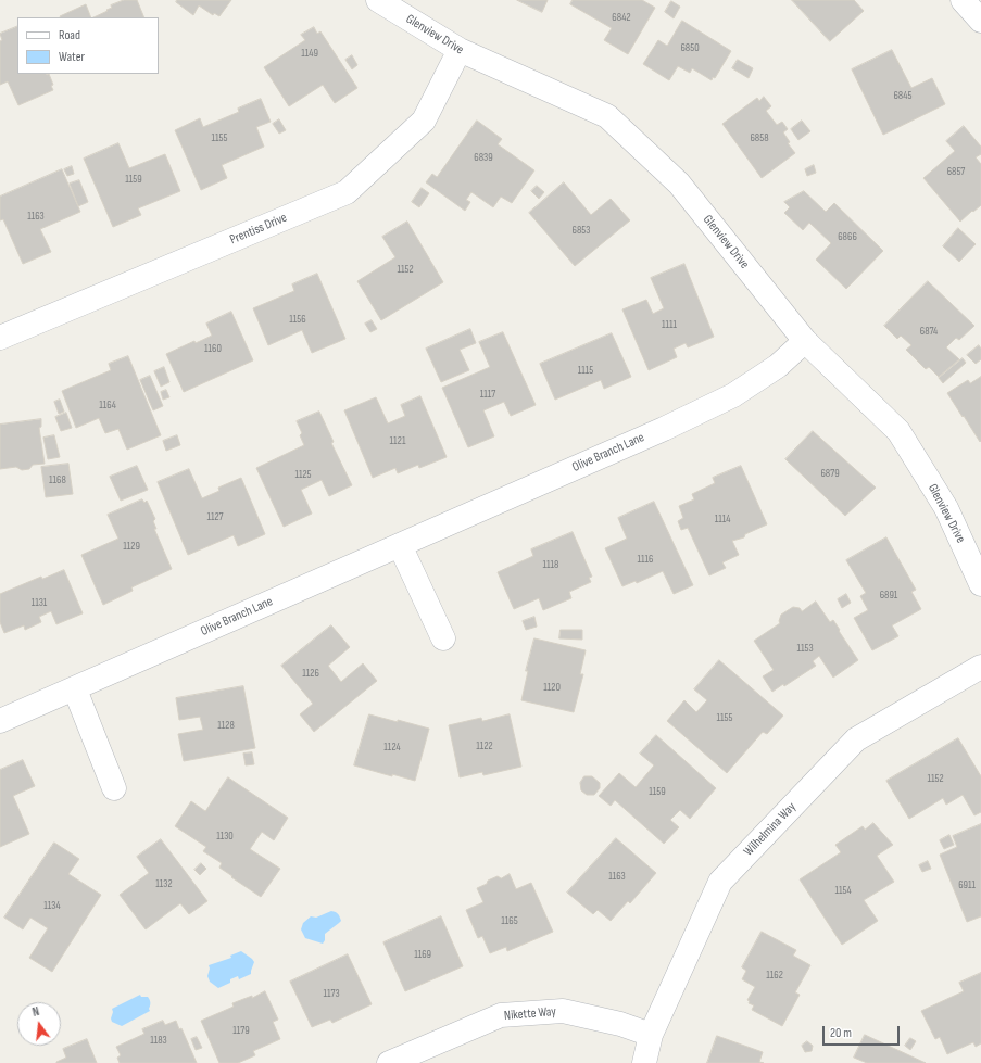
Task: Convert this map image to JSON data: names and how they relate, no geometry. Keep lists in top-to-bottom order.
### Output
{
  "streets": {
    "street": [
      "Glenview Drive",
      "Prentiss Drive",
      "Olive Branch Lane",
      "Wilhelmina Way",
      "Nikette Way"
    ]
  },
  "crossings": [
    ["Glenview Drive", "Prentiss Drive"],
    ["Glenview Drive", "Olive Branch Lane"],
    ["Wilhelmina Way", "Nikette Way"]
  ],
  "house_numbers": [
    "6842",
    "6850",
    "1149",
    "6845",
    "1155",
    "6858",
    "6839",
    "6857",
    "1159",
    "1163",
    "6853",
    "6866",
    "1152",
    "1156",
    "1111",
    "6874",
    "1160",
    "1115",
    "1117",
    "1164",
    "1121",
    "6879",
    "1125",
    "1168",
    "1127",
    "1114",
    "1129",
    "1116",
    "1118",
    "6891",
    "1131",
    "1153",
    "1126",
    "1120",
    "1155",
    "1128",
    "1122",
    "1124",
    "1152",
    "1159",
    "1130",
    "1163",
    "1132",
    "6911",
    "1154",
    "1134",
    "1165",
    "1169",
    "1162",
    "1173",
    "1179",
    "1183"
  ],
  "legend": ["Road", "Water"],
  "scale_bar": "20 m",
  "north": "top"
}
